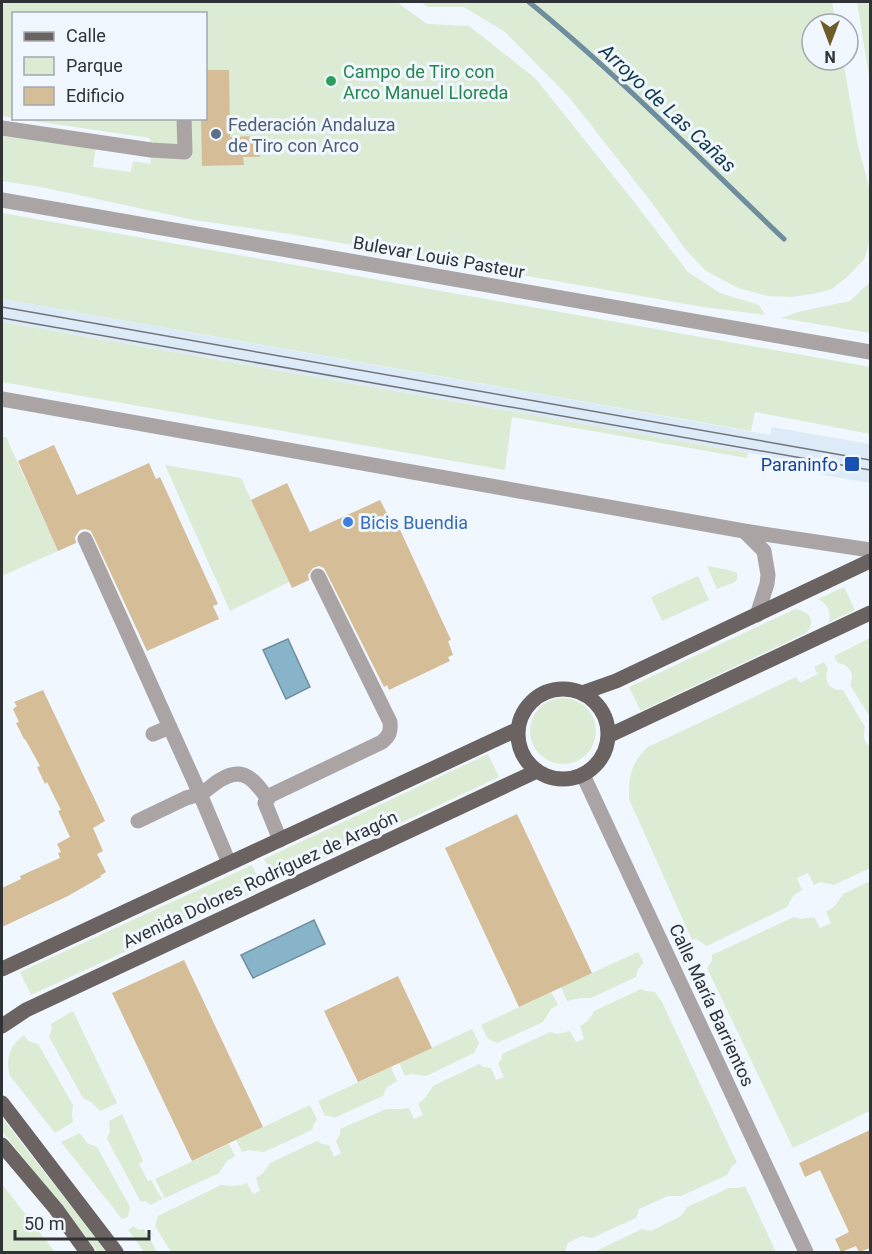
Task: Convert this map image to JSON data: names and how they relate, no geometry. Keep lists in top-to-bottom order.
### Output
{
  "streets": {
    "main road": ["Avenida Dolores Rodríguez de Aragón"],
    "street": ["Bulevar Louis Pasteur", "Calle María Barrientos"]
  },
  "crossings": [
    ["Avenida Dolores Rodríguez de Aragón", "Calle María Barrientos"]
  ],
  "water": ["Arroyo de Las Cañas"],
  "places": {
    "other": ["Campo de Tiro con Arco Manuel Lloreda", "Federación Andaluza de Tiro con Arco", "Bicis Buendia"],
    "transit": ["Paraninfo"]
  },
  "legend": ["Calle", "Parque", "Edificio"],
  "scale_bar": "50 m",
  "north": "bottom"
}
